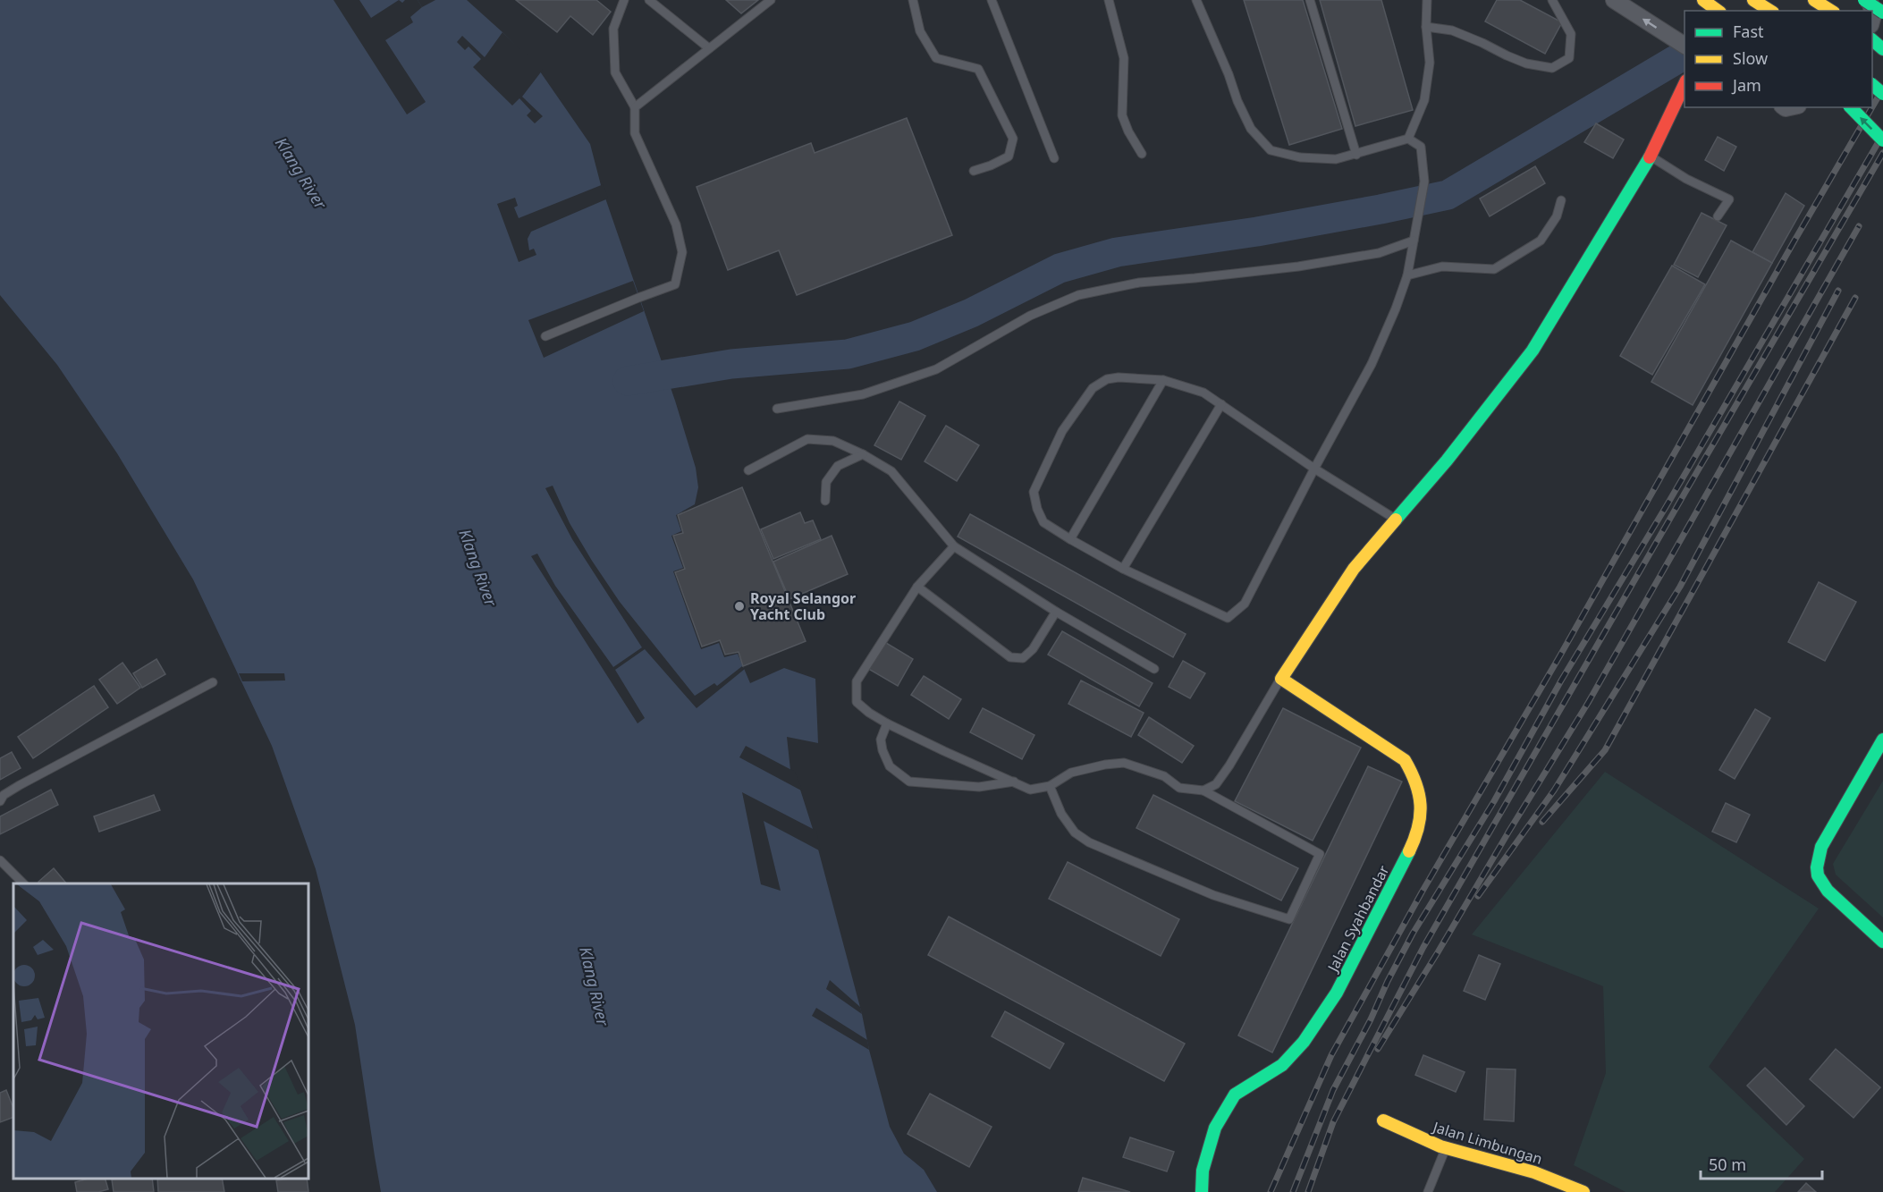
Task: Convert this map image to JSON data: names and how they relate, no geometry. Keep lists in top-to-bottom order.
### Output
{
  "streets": {
    "street": ["Jalan Syahbandar", "Jalan Limbungan"]
  },
  "water": ["Klang River"],
  "places": ["Royal Selangor Yacht Club"],
  "legend": ["Fast", "Slow", "Jam"],
  "scale_bar": "50 m"
}
